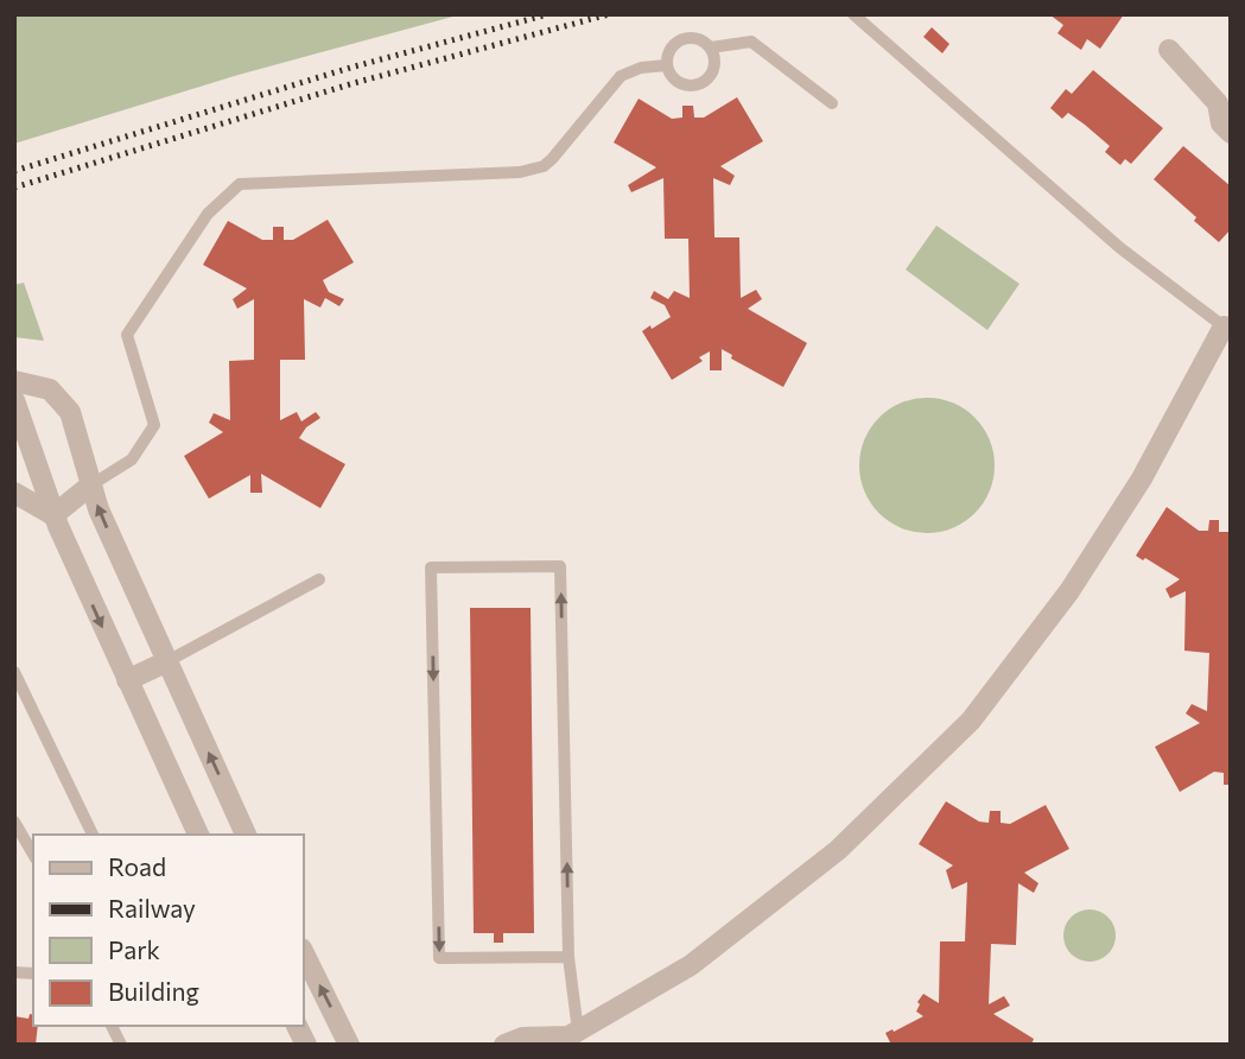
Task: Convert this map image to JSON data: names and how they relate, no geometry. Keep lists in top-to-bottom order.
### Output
{
  "legend": [
    "Road",
    "Railway",
    "Park",
    "Building"
  ]
}
